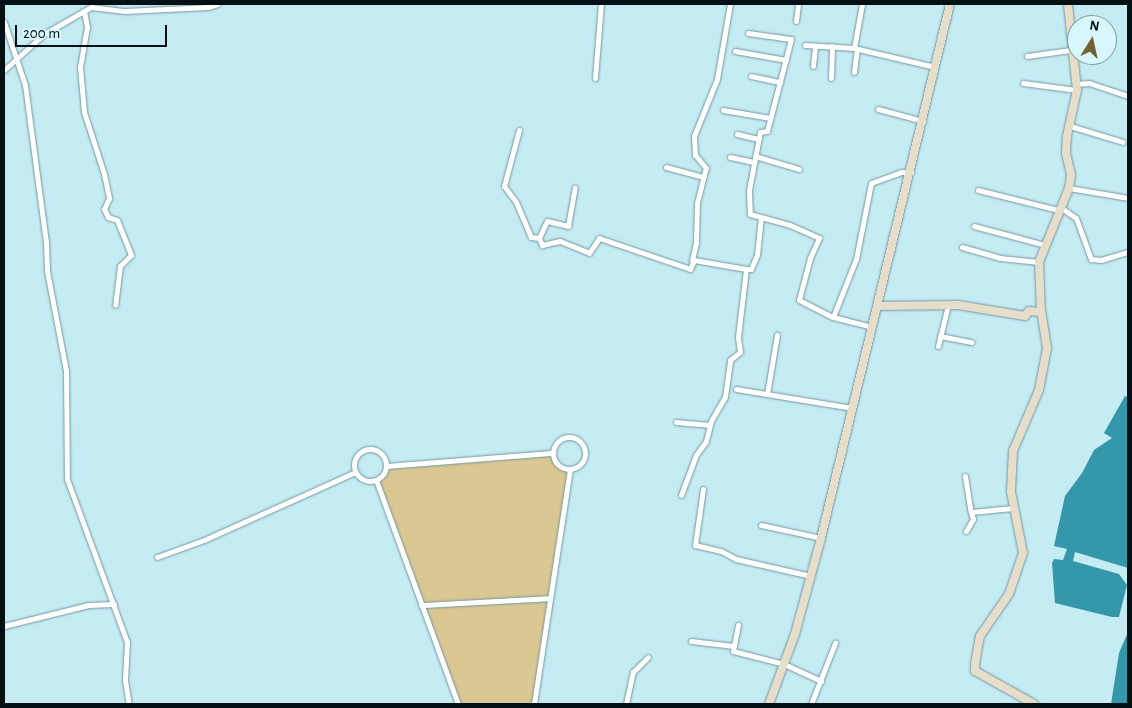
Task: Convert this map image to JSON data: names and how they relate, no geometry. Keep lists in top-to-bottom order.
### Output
{
  "scale_bar": "200 m",
  "north": "top"
}
